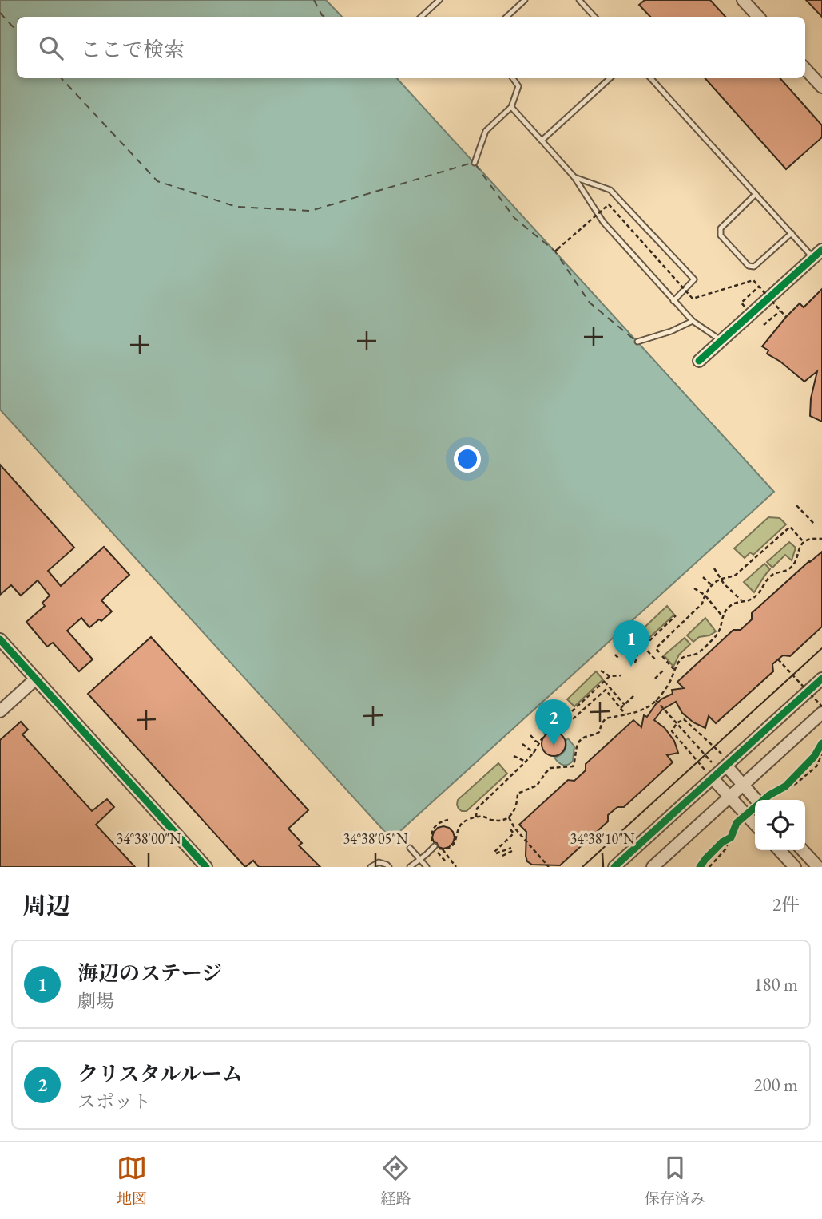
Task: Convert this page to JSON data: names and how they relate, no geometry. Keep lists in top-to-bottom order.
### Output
{
  "page": {
    "search": "ここで検索",
    "pins": ["1", "2"],
    "heading": ["周辺", "2件"],
    "list": [
      {
        "mark": "1",
        "name": "海辺のステージ",
        "note": "劇場",
        "value": "180 m"
      },
      {
        "mark": "2",
        "name": "クリスタルルーム",
        "note": "スポット",
        "value": "200 m"
      }
    ],
    "nav": ["地図", "経路", "保存済み"]
  },
  "coordinates": ["34°38'00\"N", "34°38'05\"N", "34°38'10\"N"]
}
